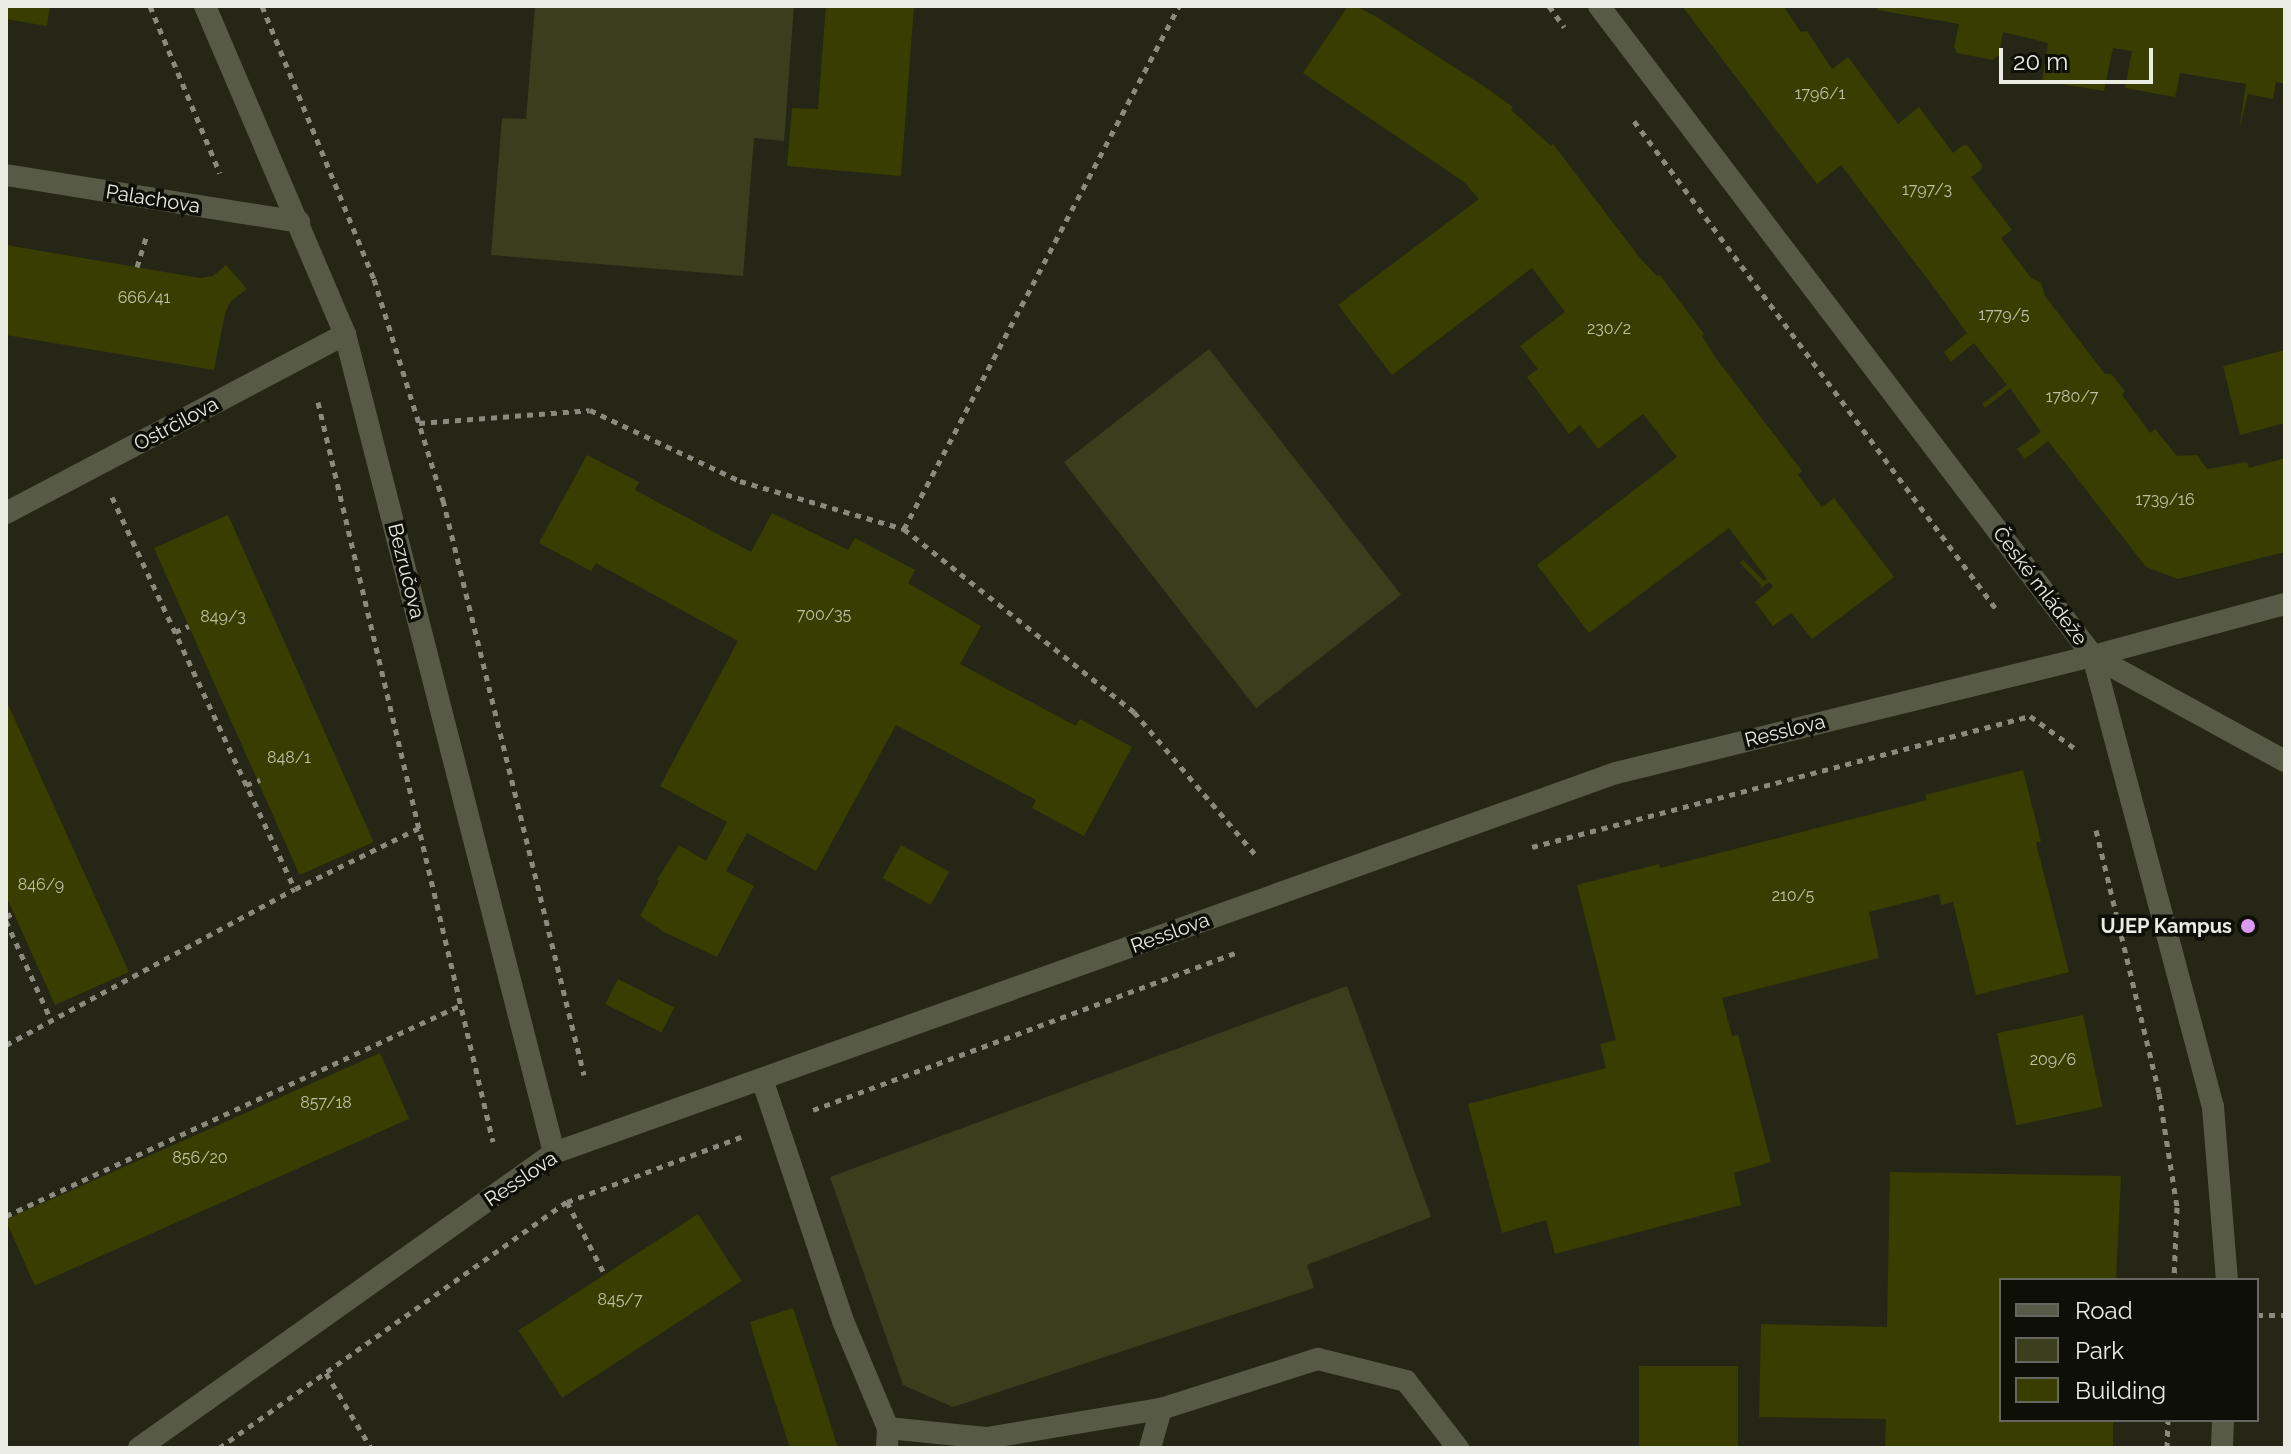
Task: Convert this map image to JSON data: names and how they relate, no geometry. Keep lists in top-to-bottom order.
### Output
{
  "streets": {
    "street": [
      "Palachova",
      "Ostrčilova",
      "Bezručova",
      "České mládeže",
      "Resslova"
    ]
  },
  "crossings": [
    ["Palachova", "Bezručova"],
    ["Ostrčilova", "Bezručova"],
    ["Bezručova", "Resslova"],
    ["České mládeže", "Resslova"]
  ],
  "places": ["UJEP Kampus"],
  "house_numbers": [
    "1796/1",
    "1797/3",
    "666/41",
    "1779/5",
    "230/2",
    "1780/7",
    "1739/16",
    "700/35",
    "849/3",
    "848/1",
    "846/9",
    "210/5",
    "209/6",
    "857/18",
    "856/20",
    "845/7"
  ],
  "legend": ["Road", "Park", "Building"],
  "scale_bar": "20 m"
}
